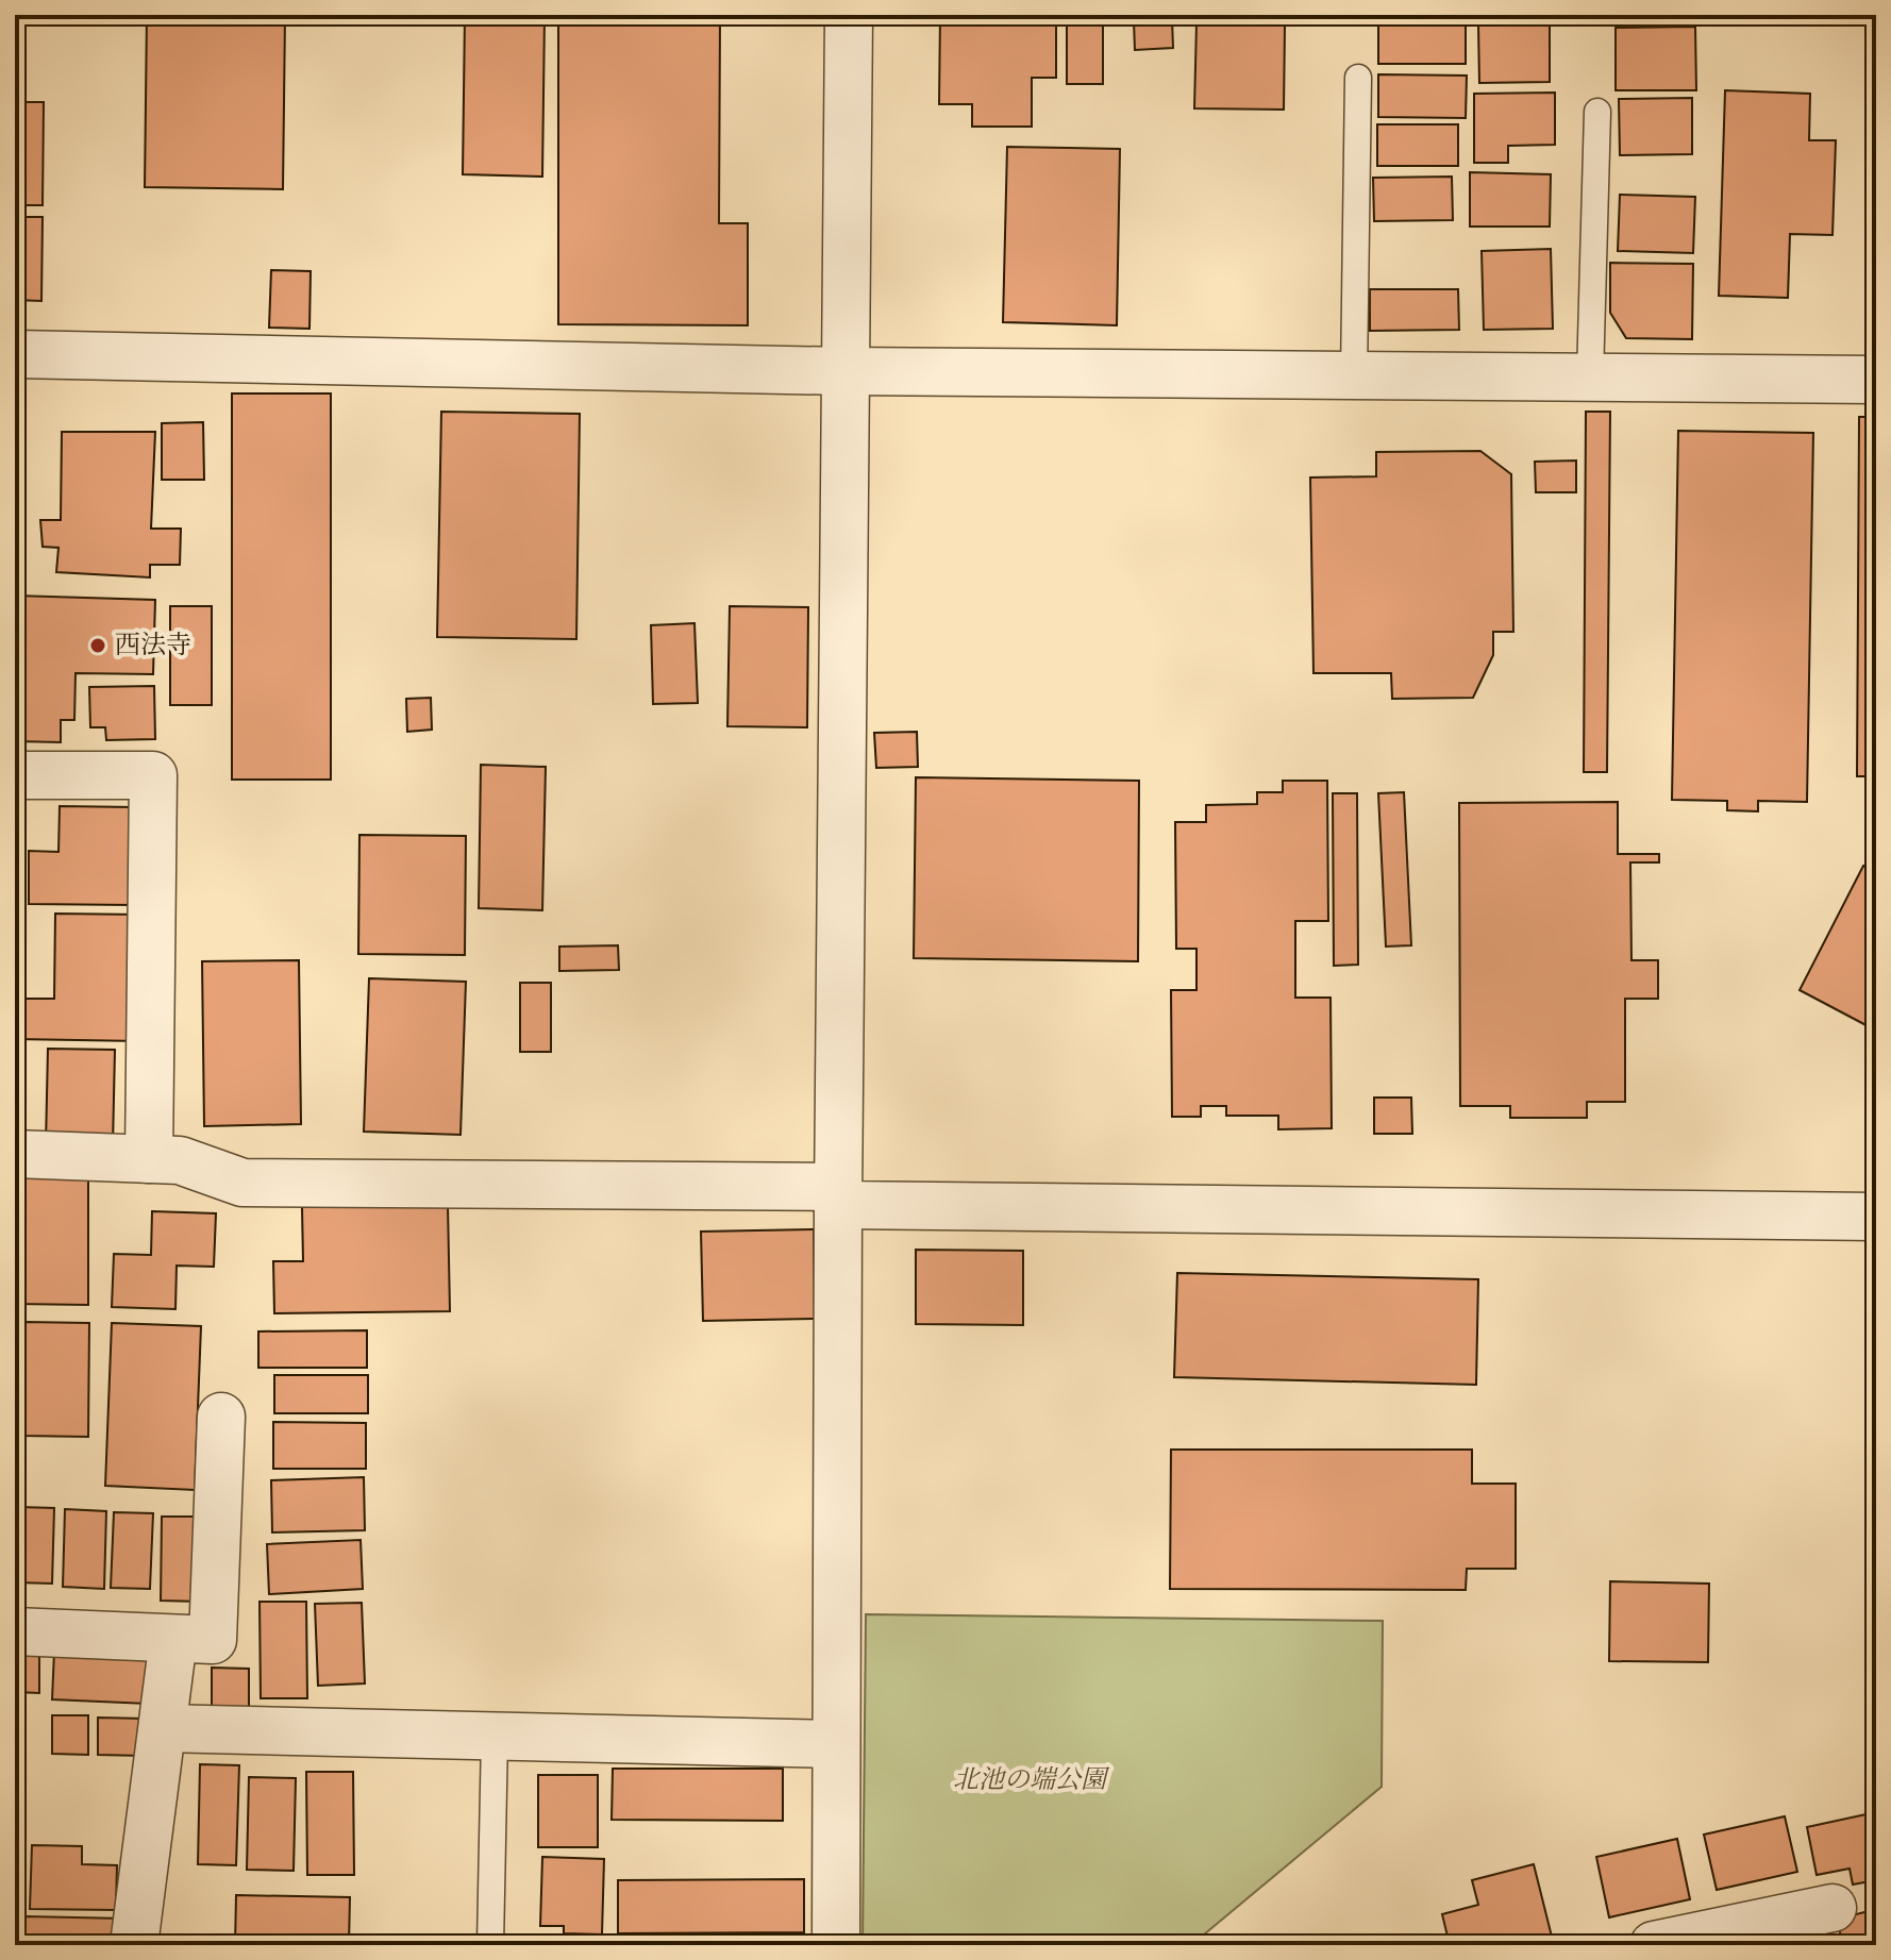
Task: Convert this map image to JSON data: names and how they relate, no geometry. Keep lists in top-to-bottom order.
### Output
{
  "parks": ["北池の端公園"],
  "places": ["西法寺"]
}
